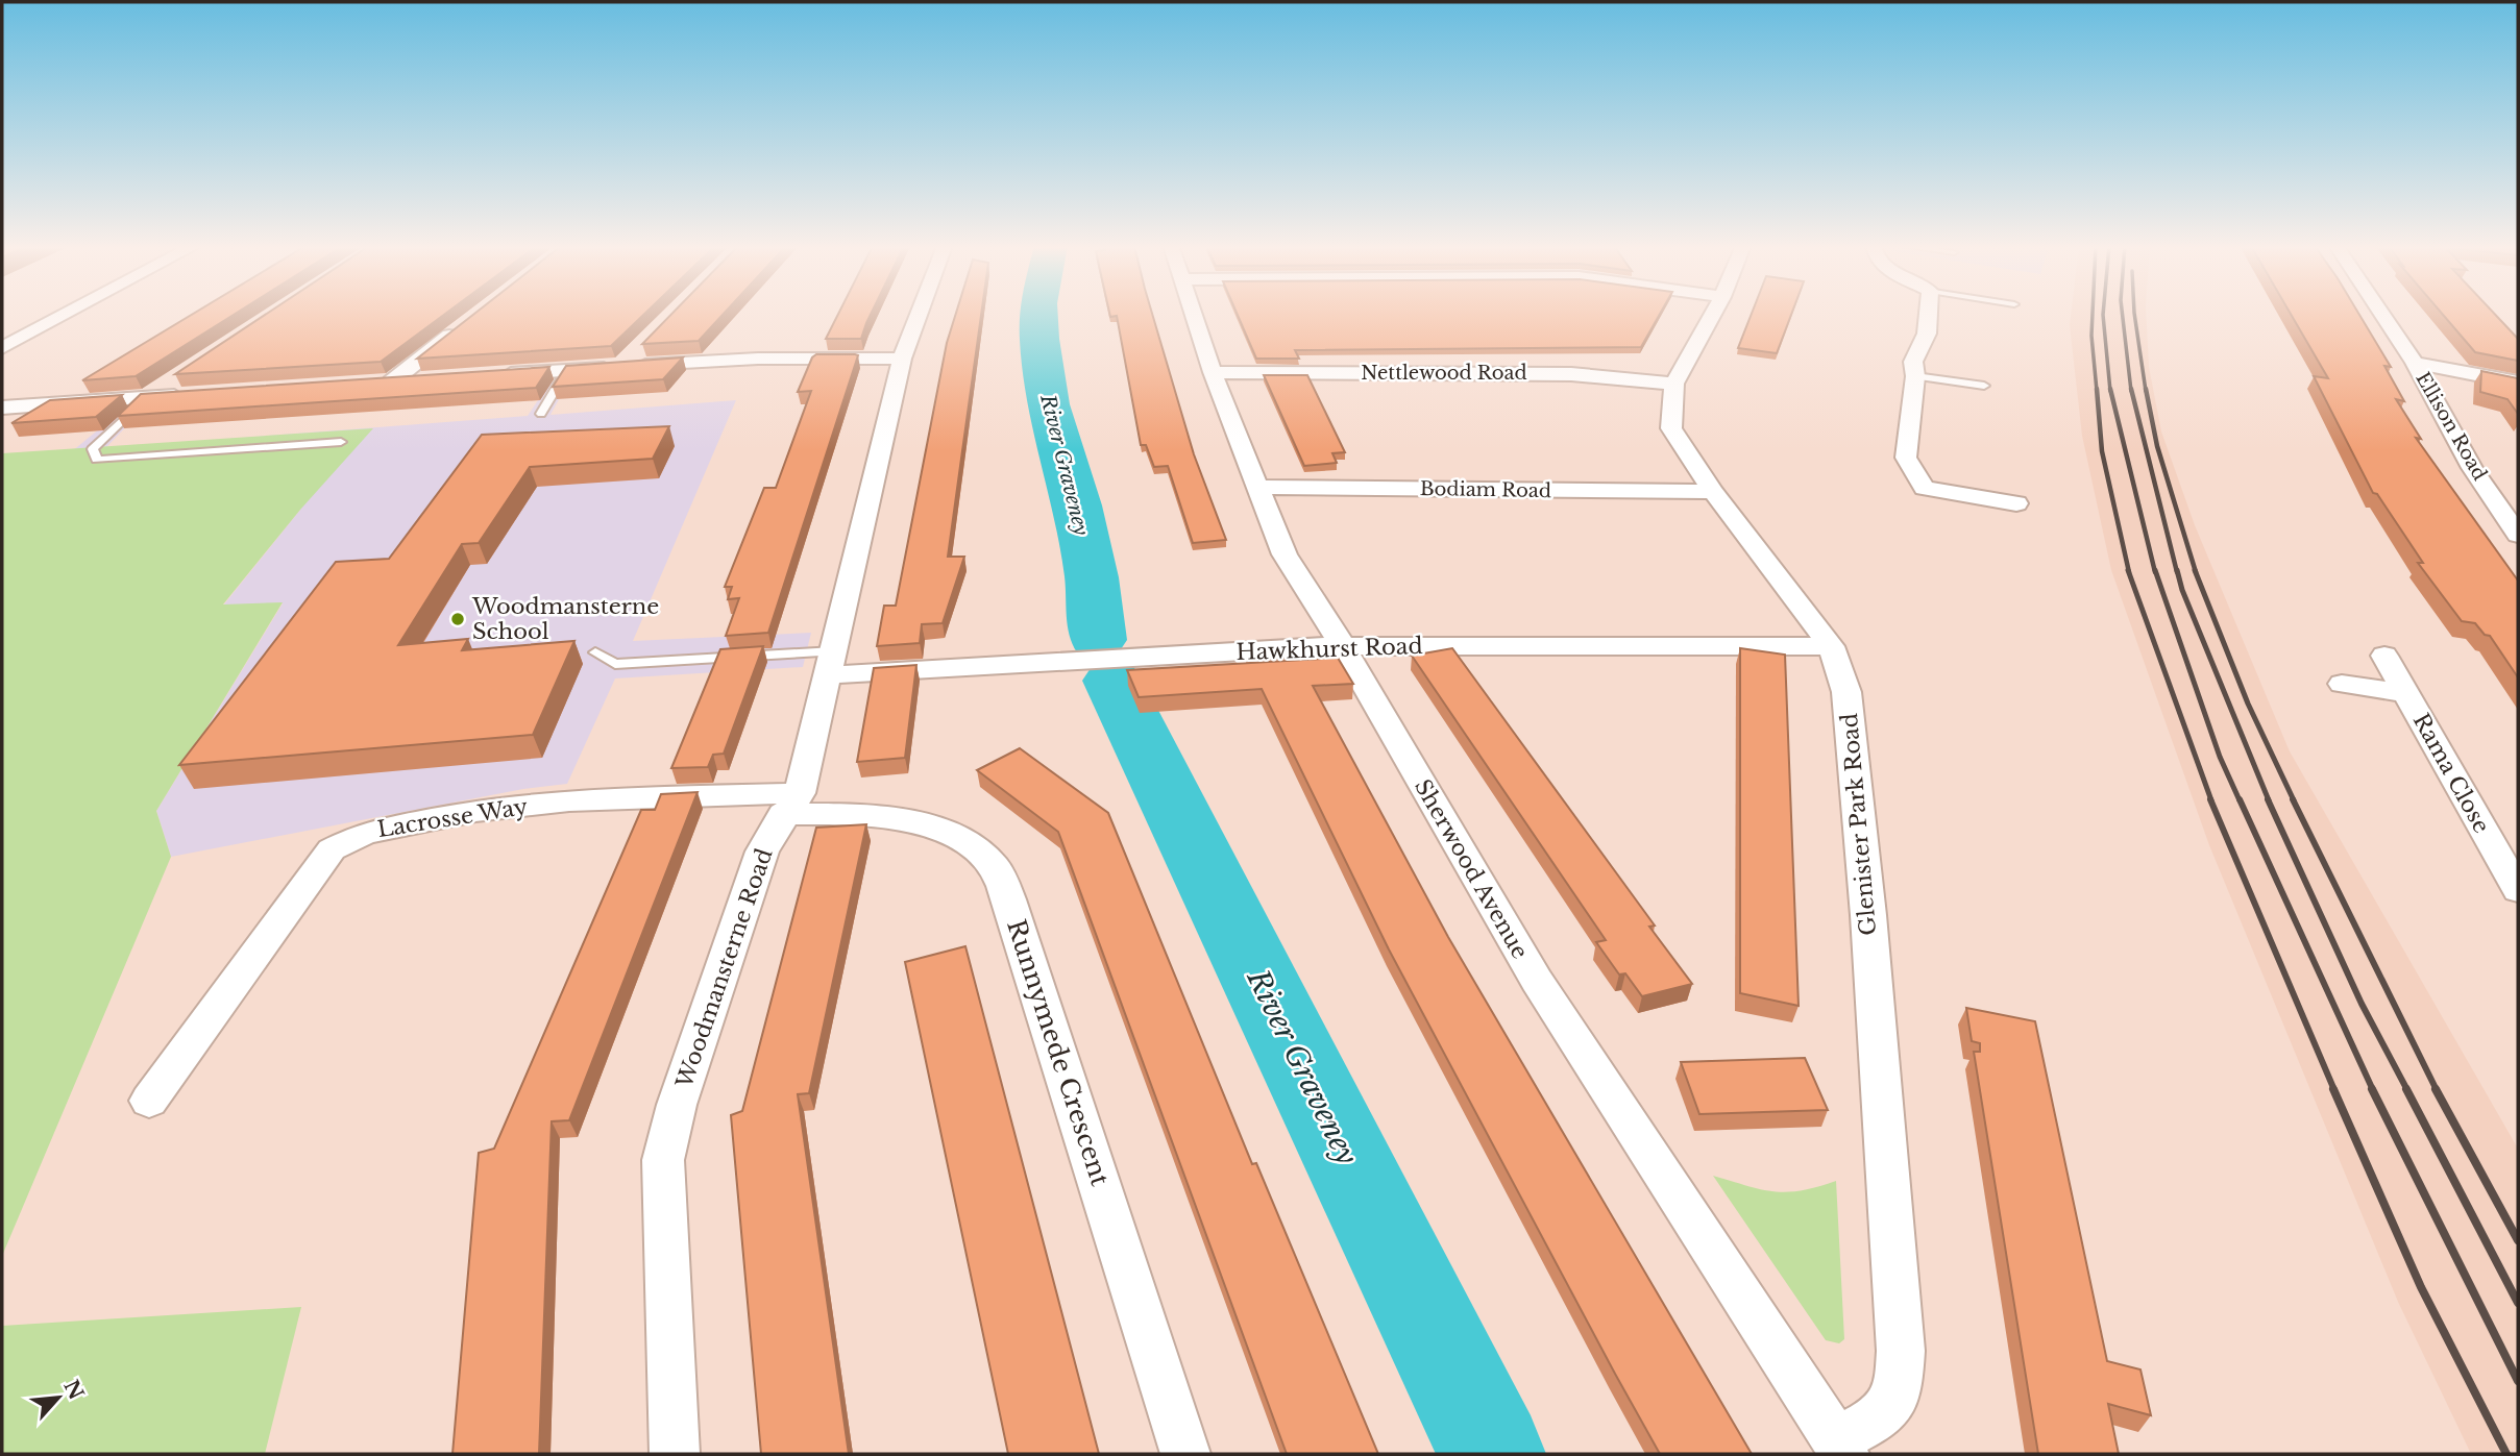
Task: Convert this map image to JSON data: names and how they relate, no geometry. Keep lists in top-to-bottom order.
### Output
{
  "streets": {
    "street": [
      "Nettlewood Road",
      "Ellison Road",
      "Bodiam Road",
      "Hawkhurst Road",
      "Rama Close",
      "Lacrosse Way",
      "Glenister Park Road",
      "Sherwood Avenue",
      "Woodmansterne Road",
      "Runnymede Crescent"
    ]
  },
  "crossings": [
    ["Nettlewood Road", "Glenister Park Road"],
    ["Nettlewood Road", "Sherwood Avenue"],
    ["Bodiam Road", "Glenister Park Road"],
    ["Bodiam Road", "Sherwood Avenue"],
    ["Hawkhurst Road", "Glenister Park Road"],
    ["Hawkhurst Road", "Sherwood Avenue"],
    ["Hawkhurst Road", "Woodmansterne Road"],
    ["Lacrosse Way", "Woodmansterne Road"],
    ["Lacrosse Way", "Runnymede Crescent"],
    ["Glenister Park Road", "Sherwood Avenue"],
    ["Woodmansterne Road", "Runnymede Crescent"]
  ],
  "water": ["River Graveney"],
  "places": ["Woodmansterne School"],
  "north": "top right"
}
